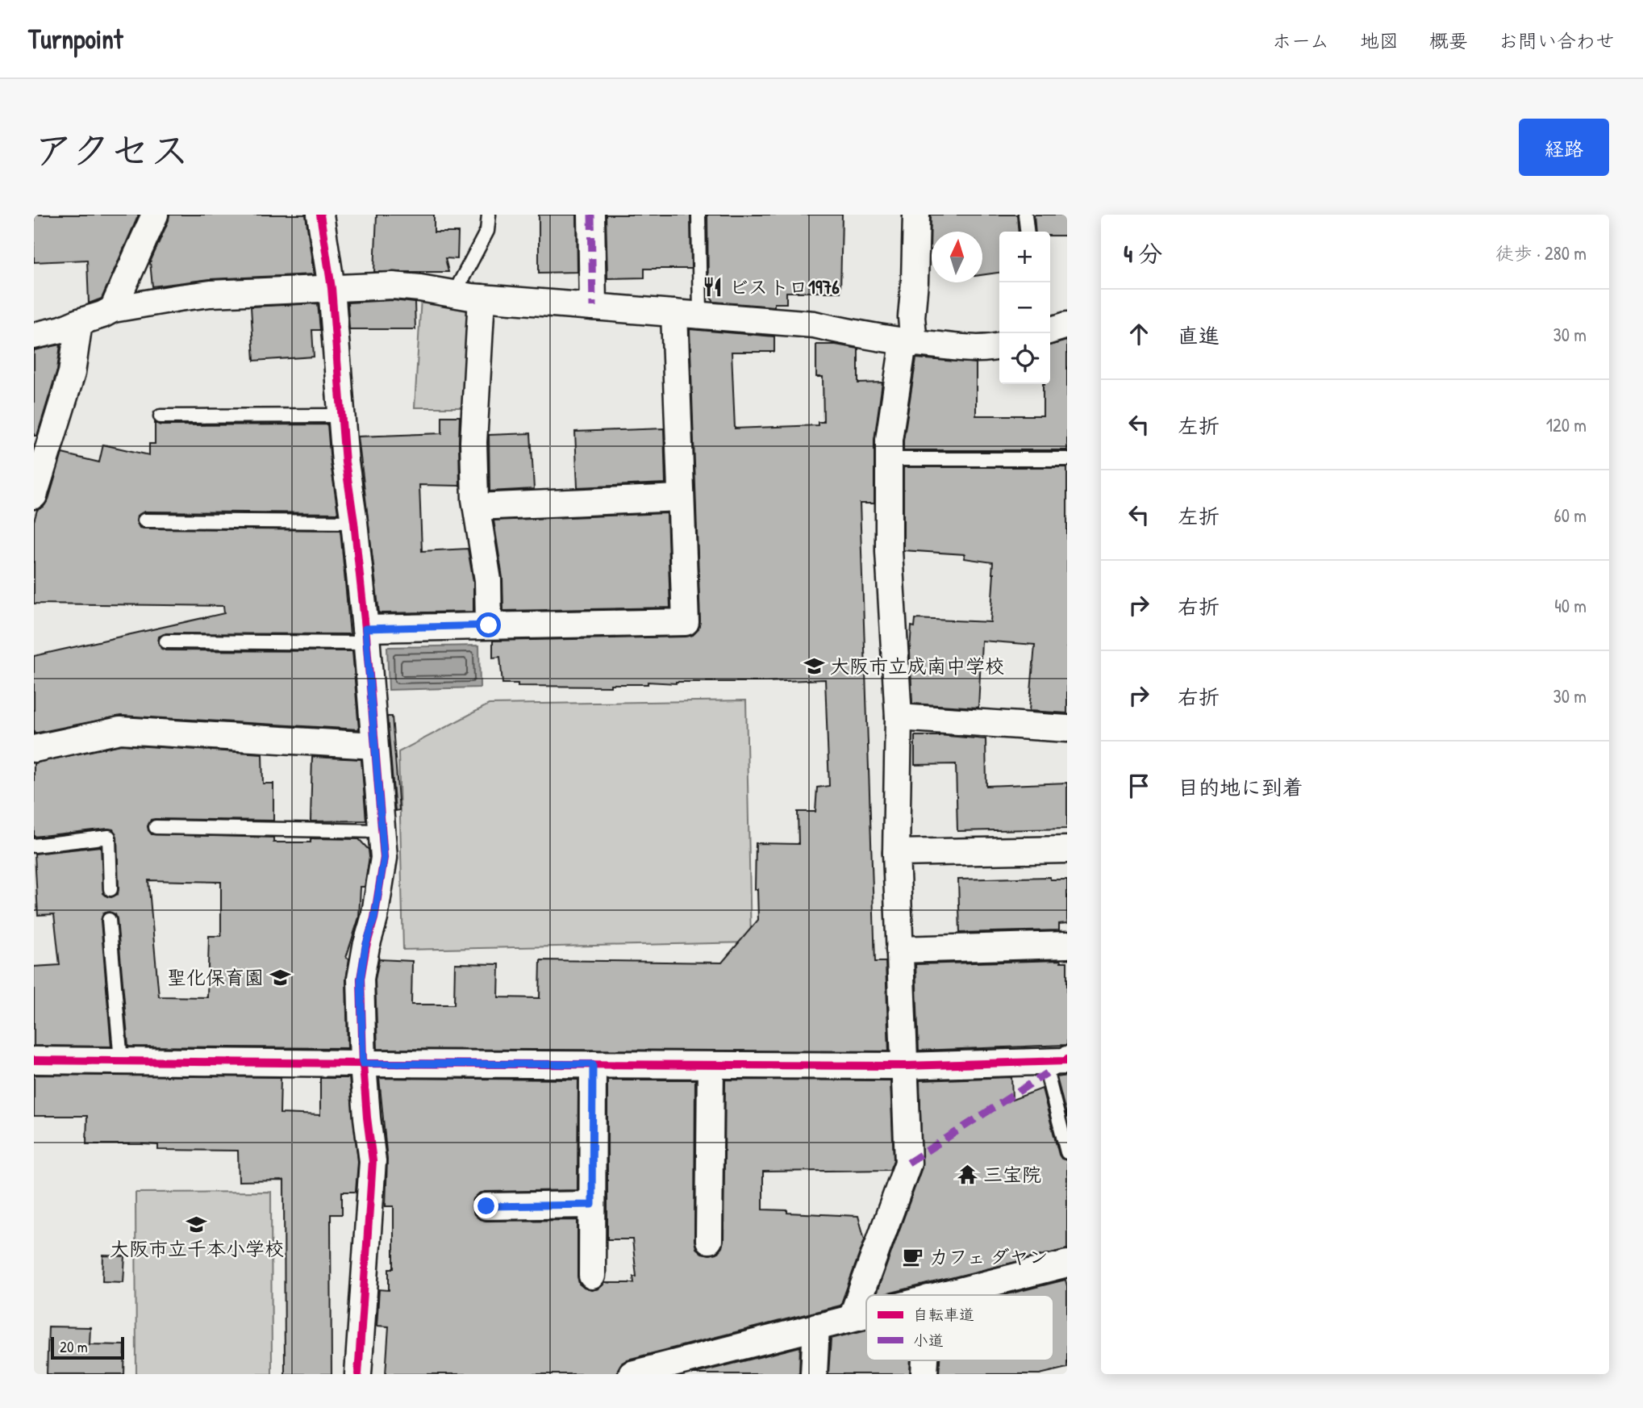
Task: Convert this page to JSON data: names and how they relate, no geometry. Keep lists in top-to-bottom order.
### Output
{
  "places": {
    "restaurant": ["ビストロ1976"],
    "school or university": ["大阪市立成南中学校", "聖化保育園", "大阪市立千本小学校"],
    "temple": ["三宝院"],
    "cafe": ["カフェ ダヤン"]
  },
  "legend": ["自転車道", "小道"],
  "scale_bar": "20 m",
  "north": "top",
  "page": {
    "header": "Turnpoint",
    "nav": [
      "ホーム",
      "地図",
      "概要",
      "お問い合わせ"
    ],
    "title": "アクセス",
    "buttons": "経路",
    "heading": ["4 分", "徒歩 · 280 m"],
    "map_buttons": ["+", "−"],
    "list": [
      ["直進", "30 m"],
      ["左折", "120 m"],
      ["左折", "60 m"],
      ["右折", "40 m"],
      ["右折", "30 m"],
      "目的地に到着"
    ],
    "scale": "20 m"
  }
}
